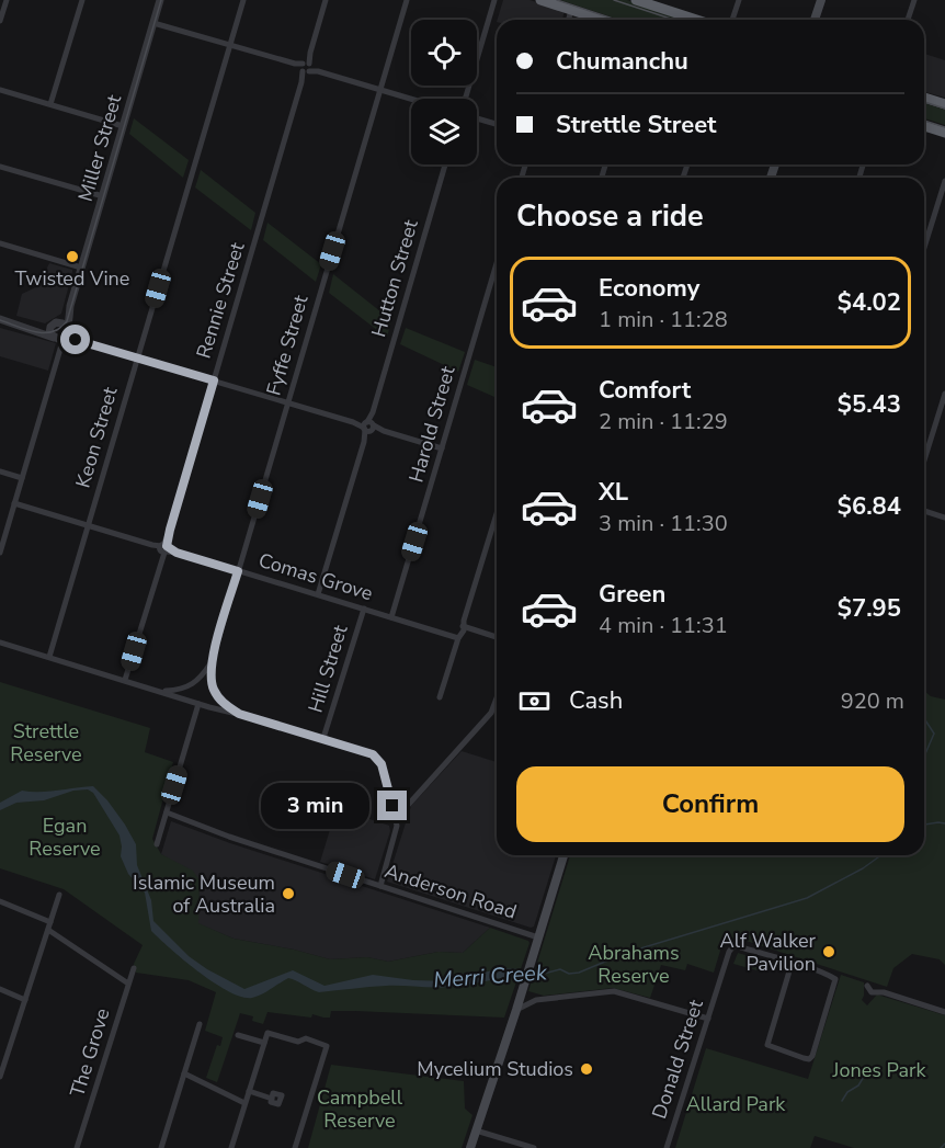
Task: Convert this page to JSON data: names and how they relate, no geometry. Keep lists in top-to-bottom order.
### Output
{
  "streets": {
    "street": [
      "Miller Street",
      "Hutton Street",
      "Rennie Street",
      "Fyffe Street",
      "Harold Street",
      "Keon Street",
      "Comas Grove",
      "Hill Street",
      "Anderson Road",
      "The Grove",
      "Donald Street"
    ]
  },
  "crossings": [
    ["Miller Street", "Comas Grove"],
    ["Hutton Street", "Comas Grove"],
    ["Rennie Street", "Comas Grove"],
    ["Fyffe Street", "Comas Grove"],
    ["Harold Street", "Comas Grove"],
    ["Keon Street", "Comas Grove"],
    ["Comas Grove", "Hill Street"]
  ],
  "water": ["Merri Creek"],
  "parks": [
    "Strettle Reserve",
    "Egan Reserve",
    "Abrahams Reserve",
    "Jones Park",
    "Campbell Reserve",
    "Allard Park"
  ],
  "places": [
    "Twisted Vine",
    "Islamic Museum of Australia",
    "Alf Walker Pavilion",
    "Mycelium Studios"
  ],
  "page": {
    "banner": ["Chumanchu", "Strettle Street"],
    "heading": "Choose a ride",
    "list": [
      {
        "name": "Economy",
        "note": "1 min · 11:28",
        "value": "$4.02"
      },
      {
        "name": "Comfort",
        "note": "2 min · 11:29",
        "value": "$5.43"
      },
      {
        "name": "XL",
        "note": "3 min · 11:30",
        "value": "$6.84"
      },
      {
        "name": "Green",
        "note": "4 min · 11:31",
        "value": "$7.95"
      }
    ],
    "pay": ["Cash", "920 m"],
    "buttons": "Confirm",
    "bubble": "3 min"
  }
}
